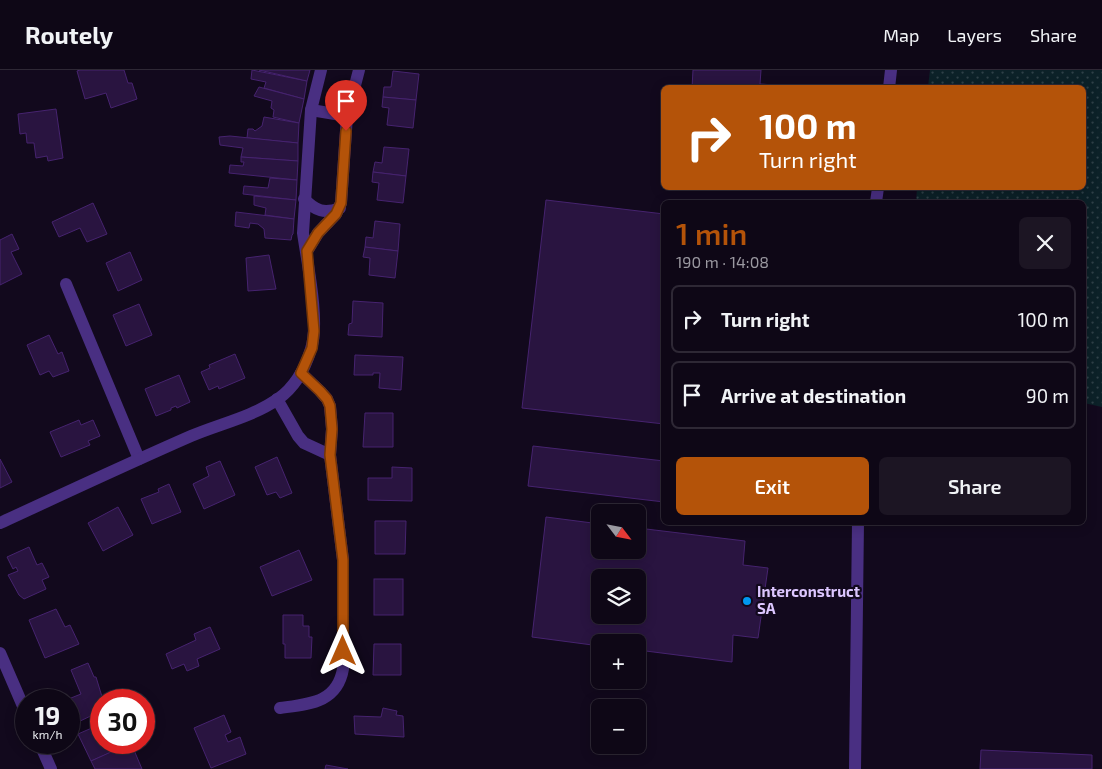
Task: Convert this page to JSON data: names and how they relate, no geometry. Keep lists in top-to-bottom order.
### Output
{
  "places": ["Interconstruct SA"],
  "north": "bottom right",
  "page": {
    "header": "Routely",
    "nav": ["Map", "Layers", "Share"],
    "turn": ["100 m", "Turn right"],
    "heading": ["1 min", "190 m · 14:08"],
    "list": [
      {
        "name": "Turn right",
        "value": "100 m"
      },
      {
        "name": "Arrive at destination",
        "value": "90 m"
      }
    ],
    "buttons": ["Exit", "Share"],
    "map_buttons": ["+", "−"],
    "speed": "19 km/h",
    "limit": "30"
  }
}
